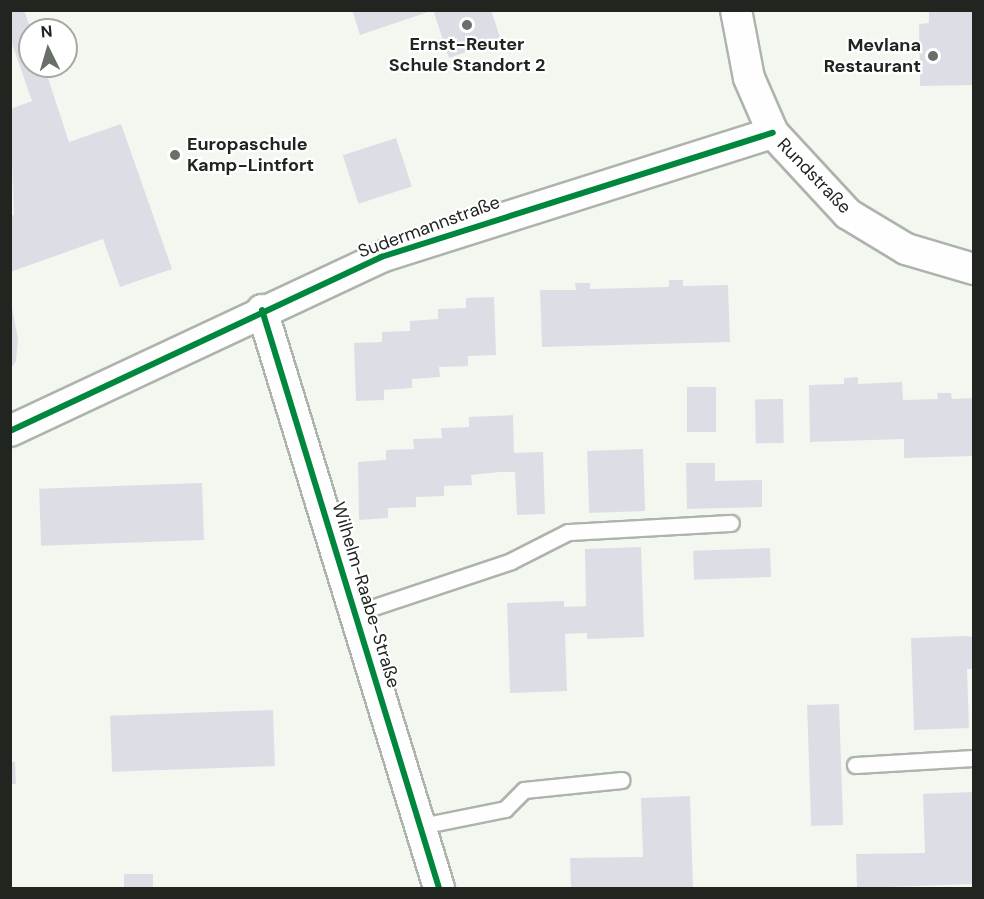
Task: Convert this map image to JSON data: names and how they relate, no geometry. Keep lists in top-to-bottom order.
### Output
{
  "streets": {
    "street": ["Rundstraße", "Sudermannstraße", "Wilhelm-Raabe-Straße"]
  },
  "crossings": [
    ["Rundstraße", "Sudermannstraße"],
    ["Sudermannstraße", "Wilhelm-Raabe-Straße"]
  ],
  "places": ["Ernst-Reuter Schule Standort 2", "Mevlana Restaurant", "Europaschule Kamp-Lintfort"],
  "north": "top"
}
